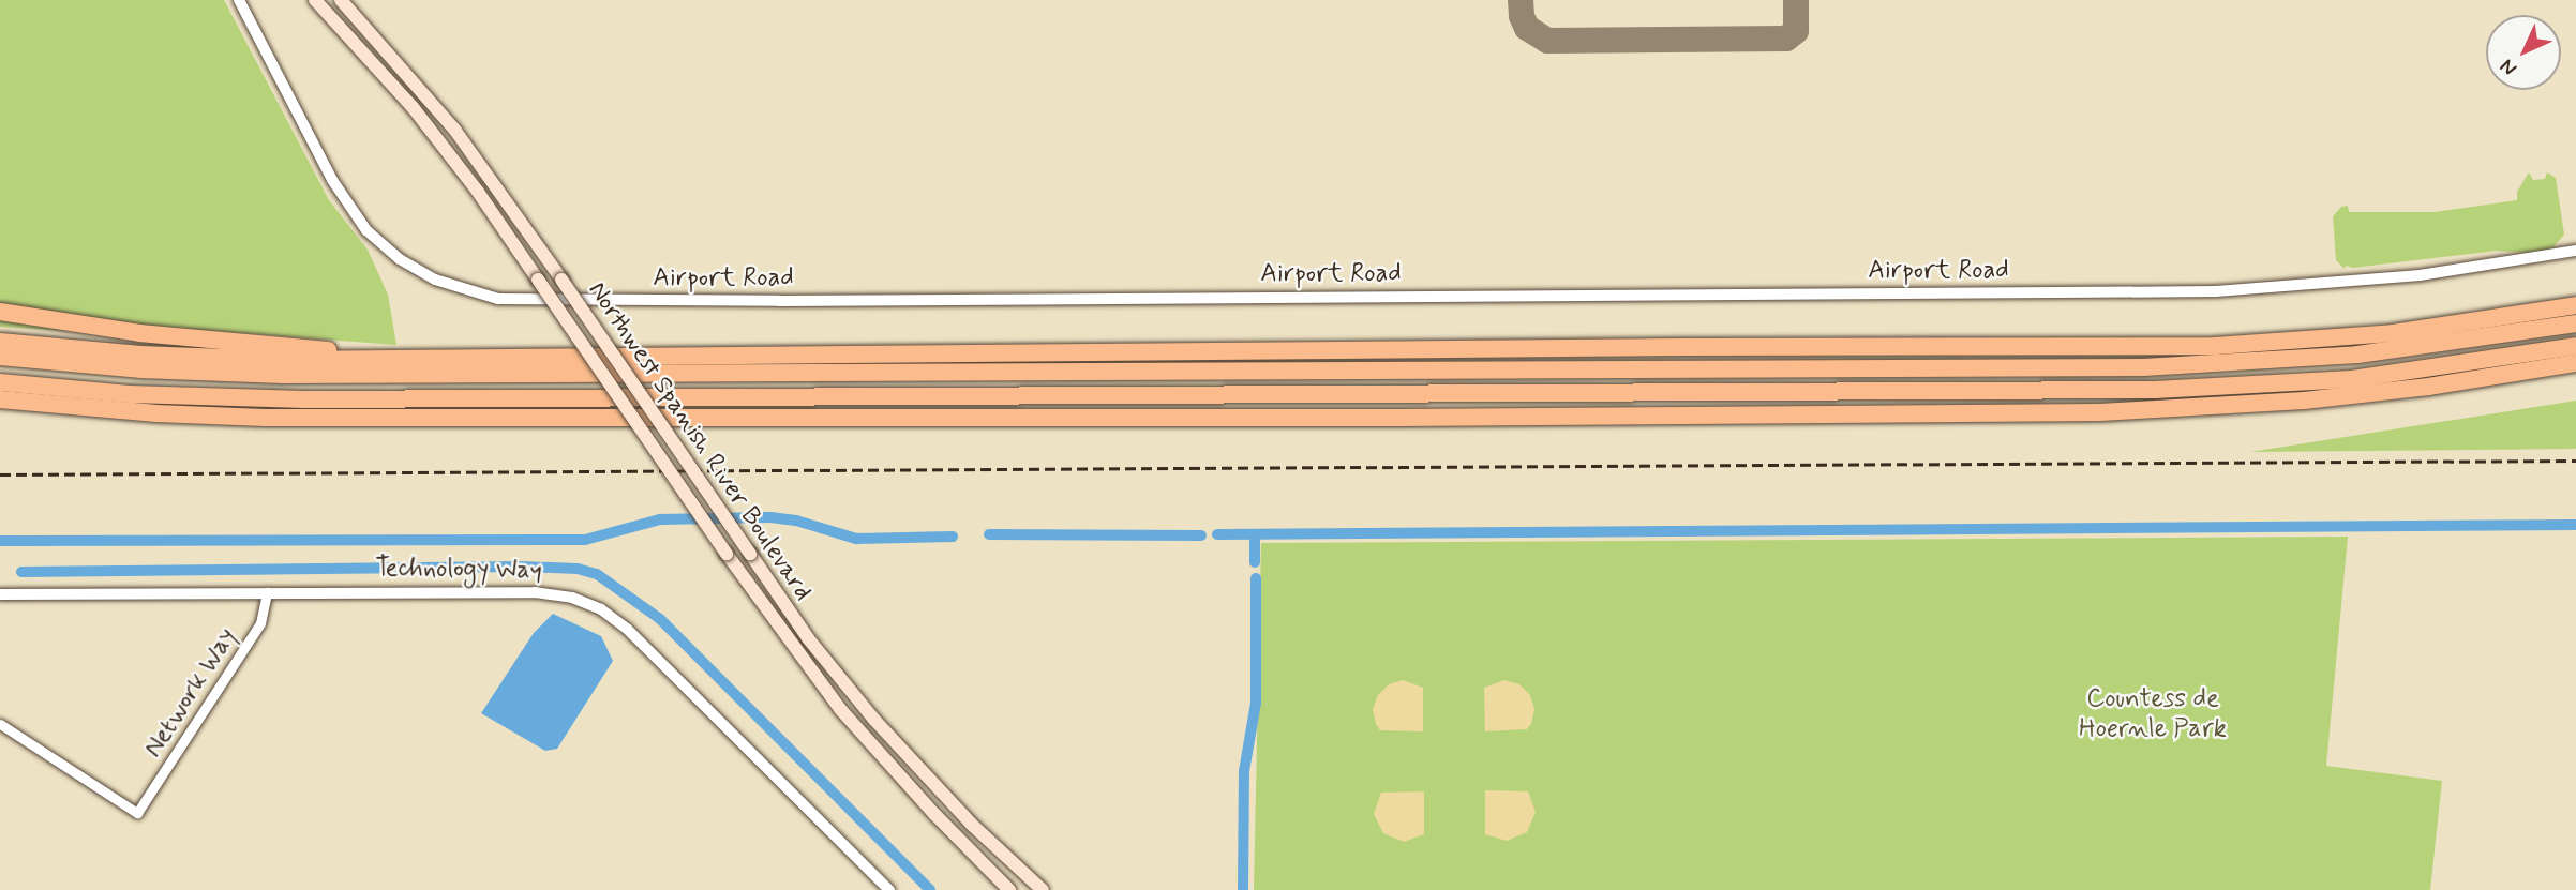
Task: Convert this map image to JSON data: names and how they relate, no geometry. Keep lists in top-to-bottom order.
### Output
{
  "streets": {
    "main road": ["Northwest Spanish River Boulevard"],
    "street": ["Airport Road", "Technology Way", "Network Way"]
  },
  "crossings": [
    ["Technology Way", "Network Way"]
  ],
  "parks": ["Countess de Hoernle Park"],
  "north": "bottom left"
}
